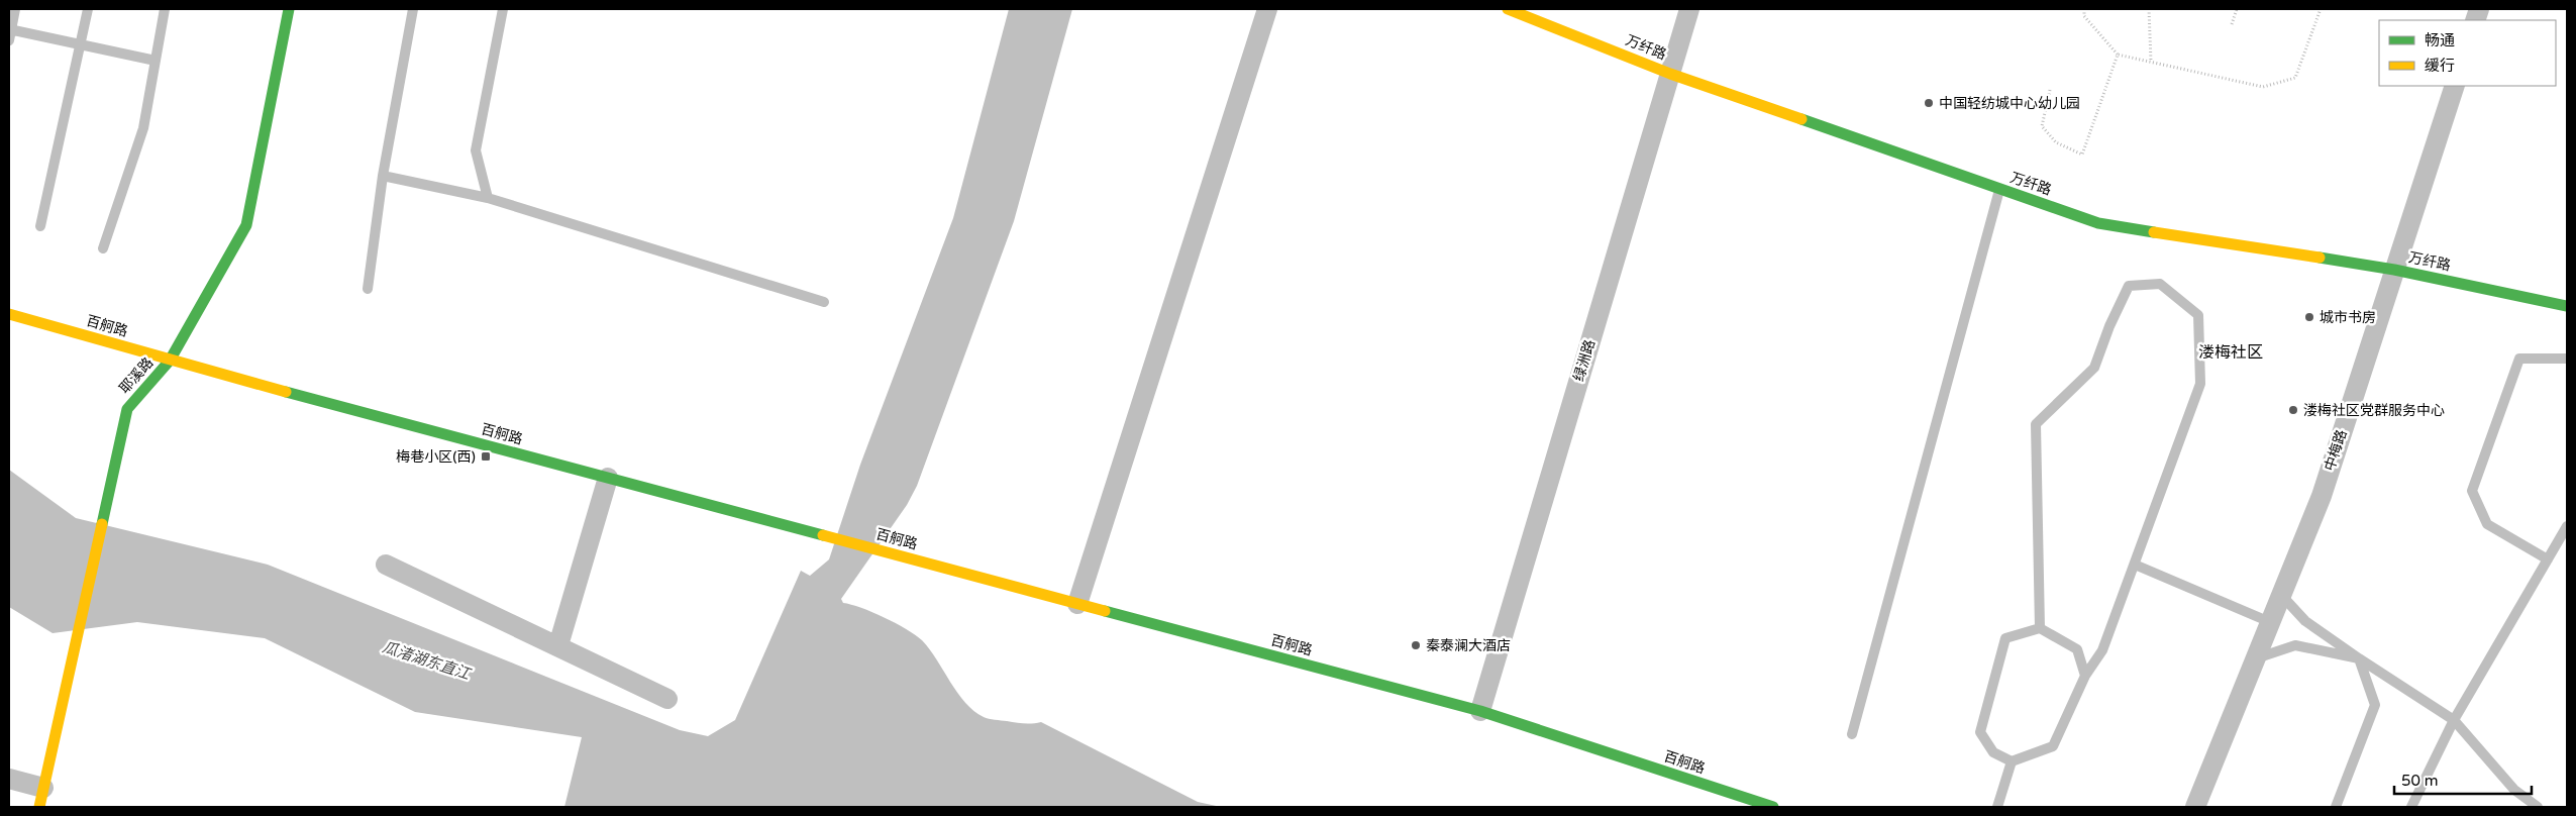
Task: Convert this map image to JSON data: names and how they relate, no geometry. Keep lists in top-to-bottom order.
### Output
{
  "streets": {
    "street": [
      "万纤路",
      "百舸路",
      "绿洲路",
      "耶溪路",
      "中梅路"
    ]
  },
  "crossings": [
    ["万纤路", "绿洲路"],
    ["万纤路", "中梅路"],
    ["百舸路", "绿洲路"],
    ["百舸路", "耶溪路"]
  ],
  "districts": ["溇梅社区"],
  "water": ["瓜渚湖东直江"],
  "places": {
    "other": [
      "中国轻纺城中心幼儿园",
      "城市书房",
      "溇梅社区党群服务中心",
      "秦泰澜大酒店"
    ],
    "transit": ["梅巷小区(西)"]
  },
  "legend": ["畅通", "缓行"],
  "scale_bar": "50 m"
}
